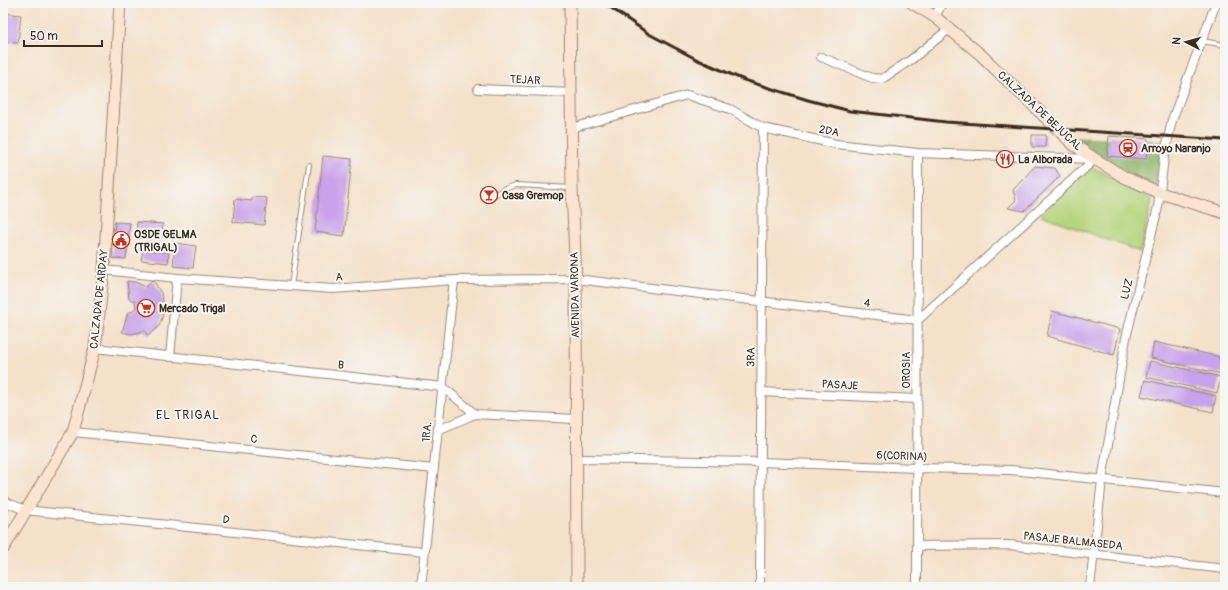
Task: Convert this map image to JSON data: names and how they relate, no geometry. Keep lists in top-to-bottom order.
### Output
{
  "streets": {
    "street": [
      "TEJAR",
      "CALZADA DE BEJUCAL",
      "2DA",
      "A",
      "LUZ",
      "AVENIDA VARONA",
      "CALZADA DE ARDAY",
      "4",
      "3RA",
      "B",
      "OROSIA",
      "PASAJE",
      "1RA.",
      "C",
      "6(CORINA)",
      "D",
      "PASAJE BALMASEDA"
    ]
  },
  "crossings": [
    ["TEJAR", "AVENIDA VARONA"],
    ["CALZADA DE BEJUCAL", "2DA"],
    ["CALZADA DE BEJUCAL", "LUZ"],
    ["2DA", "AVENIDA VARONA"],
    ["2DA", "3RA"],
    ["2DA", "OROSIA"],
    ["A", "AVENIDA VARONA"],
    ["A", "CALZADA DE ARDAY"],
    ["A", "4"],
    ["A", "1RA."],
    ["LUZ", "6(CORINA)"],
    ["LUZ", "PASAJE BALMASEDA"],
    ["AVENIDA VARONA", "4"],
    ["AVENIDA VARONA", "6(CORINA)"],
    ["CALZADA DE ARDAY", "B"],
    ["CALZADA DE ARDAY", "C"],
    ["CALZADA DE ARDAY", "D"],
    ["4", "3RA"],
    ["4", "OROSIA"],
    ["3RA", "PASAJE"],
    ["3RA", "6(CORINA)"],
    ["B", "1RA."],
    ["OROSIA", "PASAJE"],
    ["OROSIA", "6(CORINA)"],
    ["OROSIA", "PASAJE BALMASEDA"],
    ["1RA.", "C"],
    ["1RA.", "D"]
  ],
  "districts": ["EL TRIGAL"],
  "places": {
    "station": ["Arroyo Naranjo"],
    "restaurant": ["La Alborada"],
    "bar": ["Casa Gremop"],
    "public building": ["OSDE GELMA (TRIGAL)"],
    "supermarket": ["Mercado Trigal"]
  },
  "scale_bar": "50 m",
  "north": "left"
}
